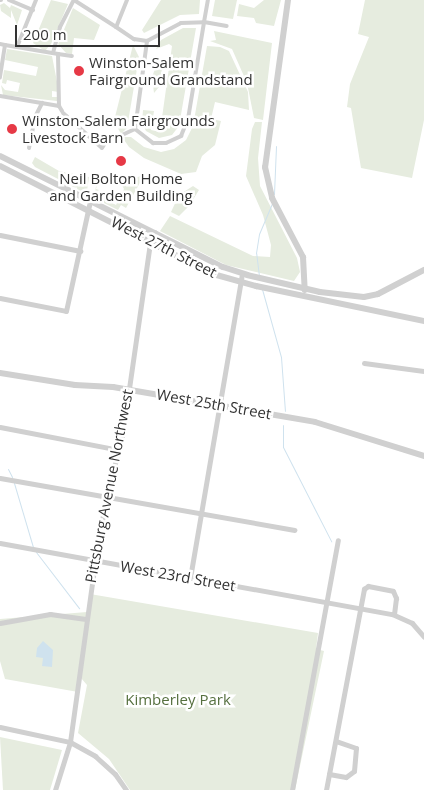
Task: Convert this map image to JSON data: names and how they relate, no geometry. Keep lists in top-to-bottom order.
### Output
{
  "streets": {
    "street": [
      "West 27th Street",
      "West 25th Street",
      "Pittsburg Avenue Northwest",
      "West 23rd Street"
    ]
  },
  "crossings": [
    ["West 27th Street", "Pittsburg Avenue Northwest"],
    ["West 25th Street", "Pittsburg Avenue Northwest"],
    ["Pittsburg Avenue Northwest", "West 23rd Street"]
  ],
  "parks": ["Kimberley Park"],
  "places": ["Winston-Salem Fairground Grandstand", "Winston-Salem Fairgrounds Livestock Barn", "Neil Bolton Home and Garden Building"],
  "scale_bar": "200 m"
}
